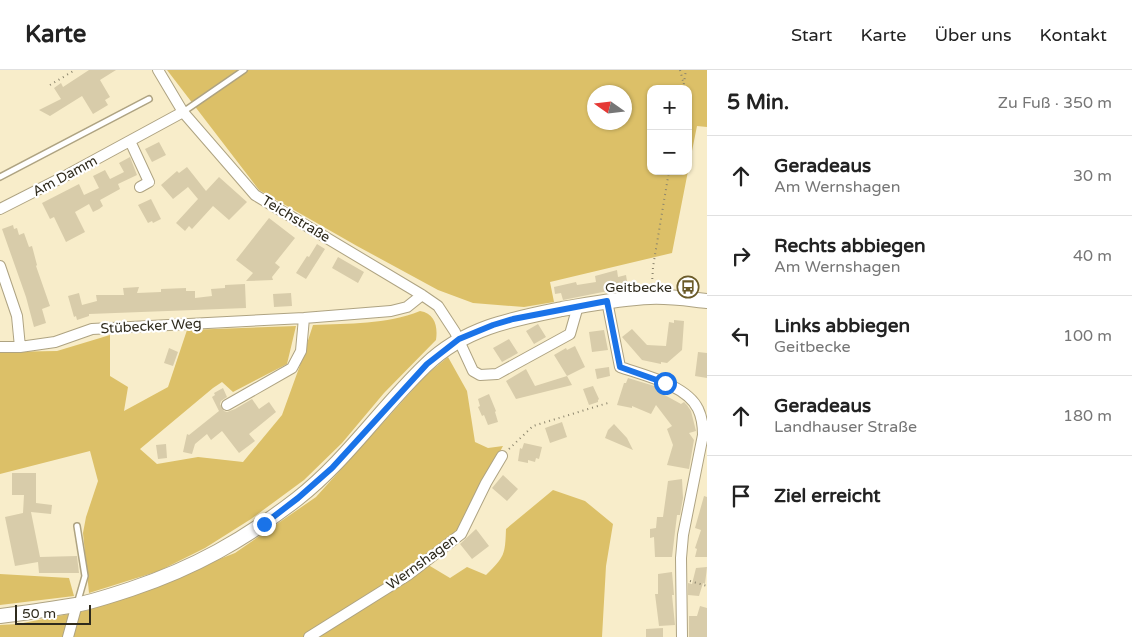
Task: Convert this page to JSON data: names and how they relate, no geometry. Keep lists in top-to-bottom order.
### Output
{
  "streets": {
    "street": [
      "Am Damm",
      "Teichstraße",
      "Stübecker Weg",
      "Wernshagen"
    ]
  },
  "crossings": [
    ["Am Damm", "Teichstraße"],
    ["Teichstraße", "Stübecker Weg"]
  ],
  "places": {
    "bus stop": ["Geitbecke"]
  },
  "scale_bar": "50 m",
  "north": "left",
  "page": {
    "header": "Karte",
    "nav": [
      "Start",
      "Karte",
      "Über uns",
      "Kontakt"
    ],
    "heading": ["5 Min.", "Zu Fuß · 350 m"],
    "map_buttons": ["+", "−"],
    "list": [
      ["Geradeaus", "Am Wernshagen", "30 m"],
      ["Rechts abbiegen", "Am Wernshagen", "40 m"],
      ["Links abbiegen", "Geitbecke", "100 m"],
      ["Geradeaus", "Landhauser Straße", "180 m"],
      "Ziel erreicht"
    ],
    "scale": "50 m"
  }
}
